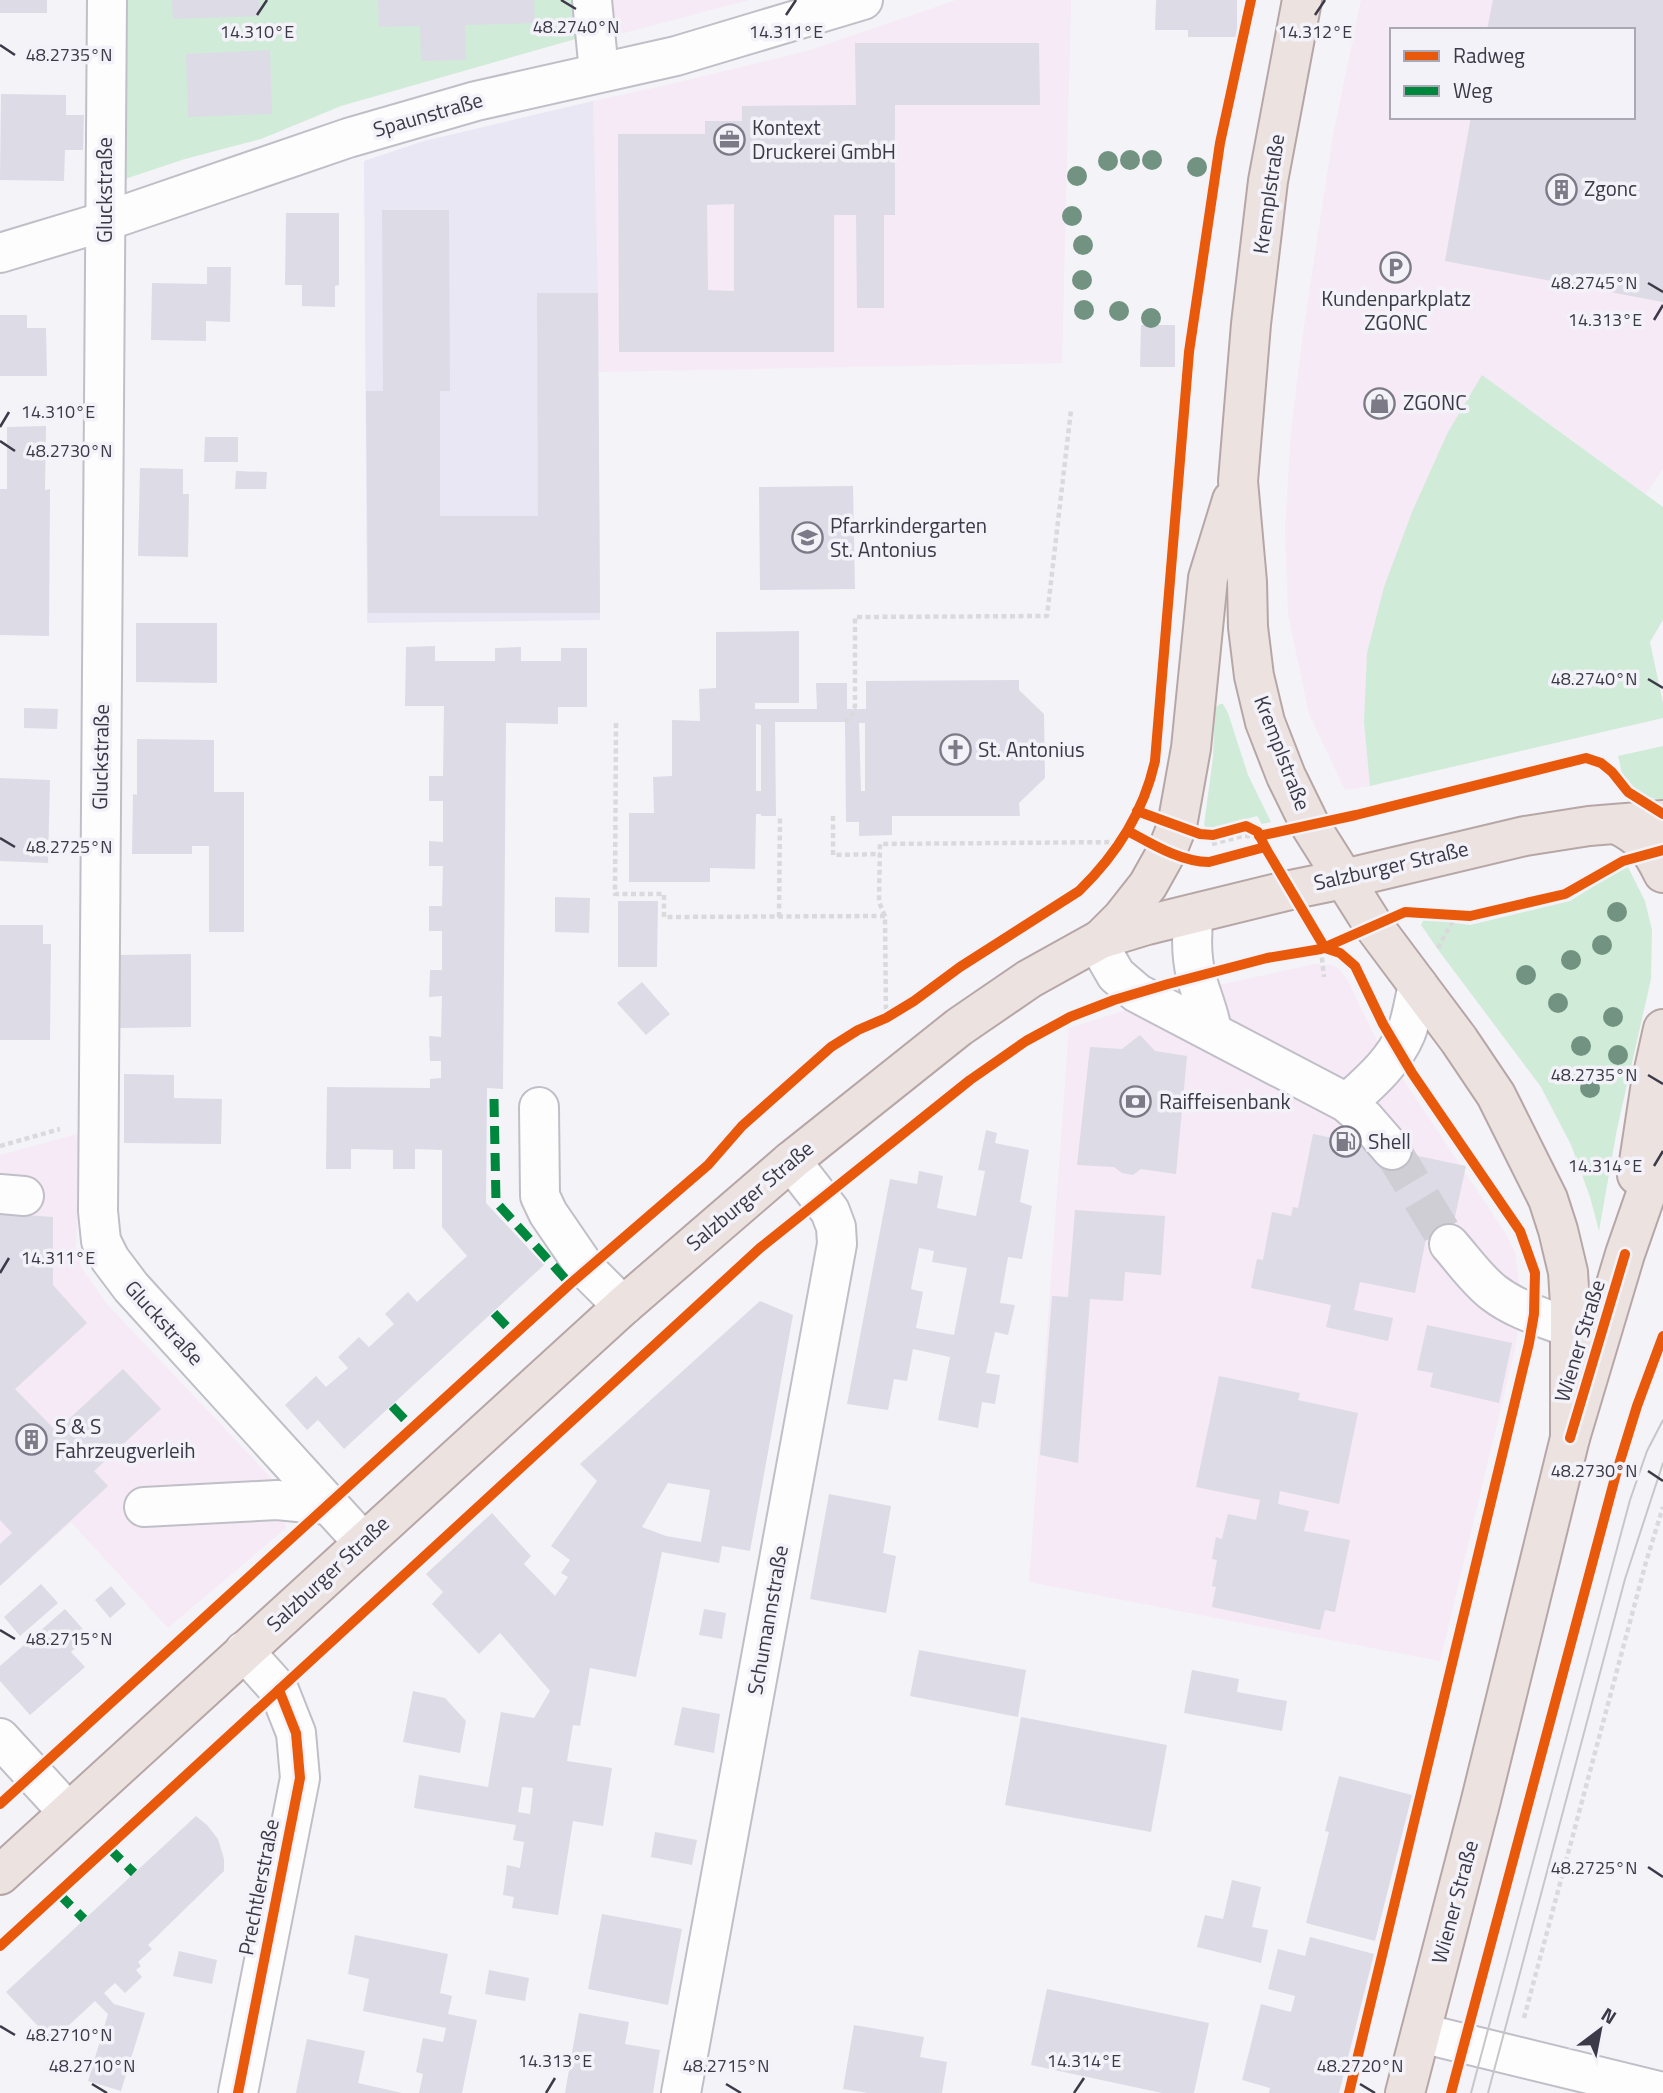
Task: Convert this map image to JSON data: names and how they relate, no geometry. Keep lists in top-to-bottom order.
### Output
{
  "streets": {
    "main road": ["Kremplstraße", "Salzburger Straße", "Wiener Straße"],
    "street": [
      "Spaunstraße",
      "Gluckstraße",
      "Schumannstraße",
      "Prechtlerstraße"
    ]
  },
  "crossings": [
    ["Spaunstraße", "Gluckstraße"],
    ["Gluckstraße", "Salzburger Straße"],
    ["Kremplstraße", "Salzburger Straße"],
    ["Kremplstraße", "Wiener Straße"],
    ["Salzburger Straße", "Schumannstraße"],
    ["Salzburger Straße", "Prechtlerstraße"]
  ],
  "places": {
    "office": ["Kontext Druckerei GmbH"],
    "building": ["Zgonc", "S & S Fahrzeugverleih"],
    "parking": ["Kundenparkplatz ZGONC"],
    "shop": ["ZGONC"],
    "school or university": ["Pfarrkindergarten St. Antonius"],
    "church": ["St. Antonius"],
    "bank": ["Raiffeisenbank"],
    "fuel station": ["Shell"]
  },
  "legend": ["Radweg", "Weg"],
  "north": "top right",
  "coordinates": [
    "48.2740°N",
    "14.310°E",
    "14.311°E",
    "14.312°E",
    "48.2735°N",
    "48.2745°N",
    "14.313°E",
    "48.2730°N",
    "48.2725°N",
    "14.314°E",
    "48.2715°N",
    "48.2710°N",
    "48.2720°N"
  ]
}
